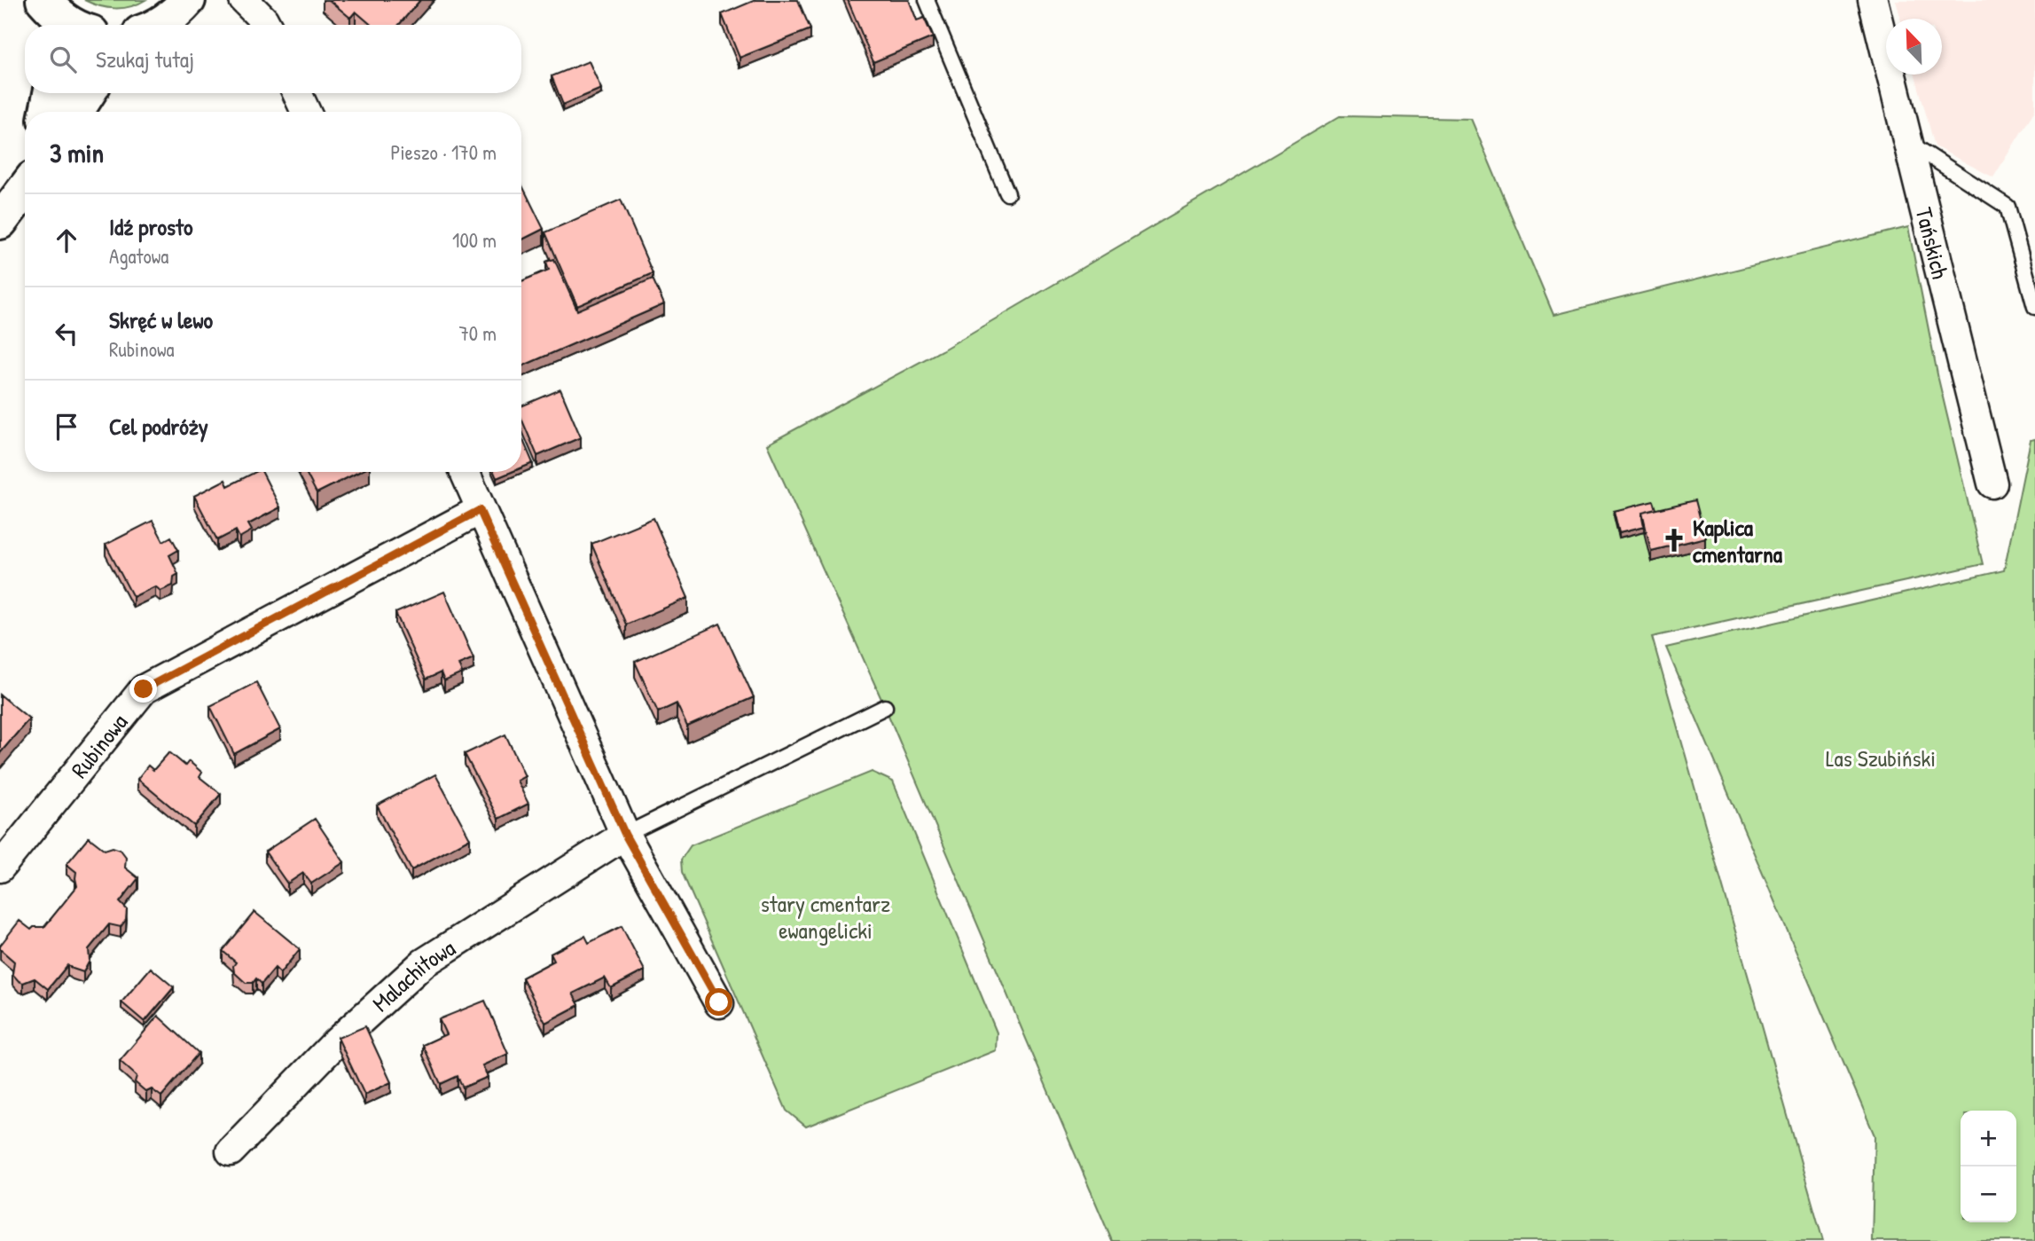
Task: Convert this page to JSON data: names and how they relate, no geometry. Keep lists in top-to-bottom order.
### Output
{
  "streets": {
    "street": ["Tańskich", "Rubinowa", "Malachitowa"]
  },
  "parks": ["Las Szubiński", "stary cmentarz ewangelicki"],
  "places": {
    "church": ["Kaplica cmentarna"]
  },
  "north": "top left",
  "page": {
    "search": "Szukaj tutaj",
    "heading": ["3 min", "Pieszo · 170 m"],
    "list": [
      ["Idź prosto", "Agatowa", "100 m"],
      ["Skręć w lewo", "Rubinowa", "70 m"],
      "Cel podróży"
    ],
    "map_buttons": ["+", "−"]
  }
}
